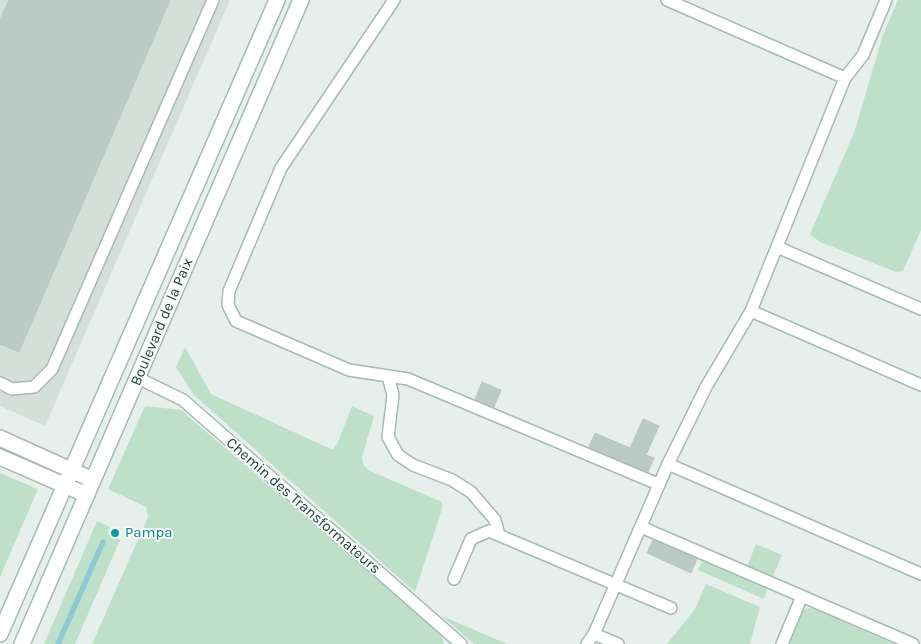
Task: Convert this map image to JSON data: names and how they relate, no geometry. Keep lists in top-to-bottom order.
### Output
{
  "streets": {
    "main road": ["Boulevard de la Paix"],
    "lane": ["Chemin des Transformateurs"]
  },
  "crossings": [
    ["Boulevard de la Paix", "Chemin des Transformateurs"]
  ],
  "places": ["Pampa"]
}
